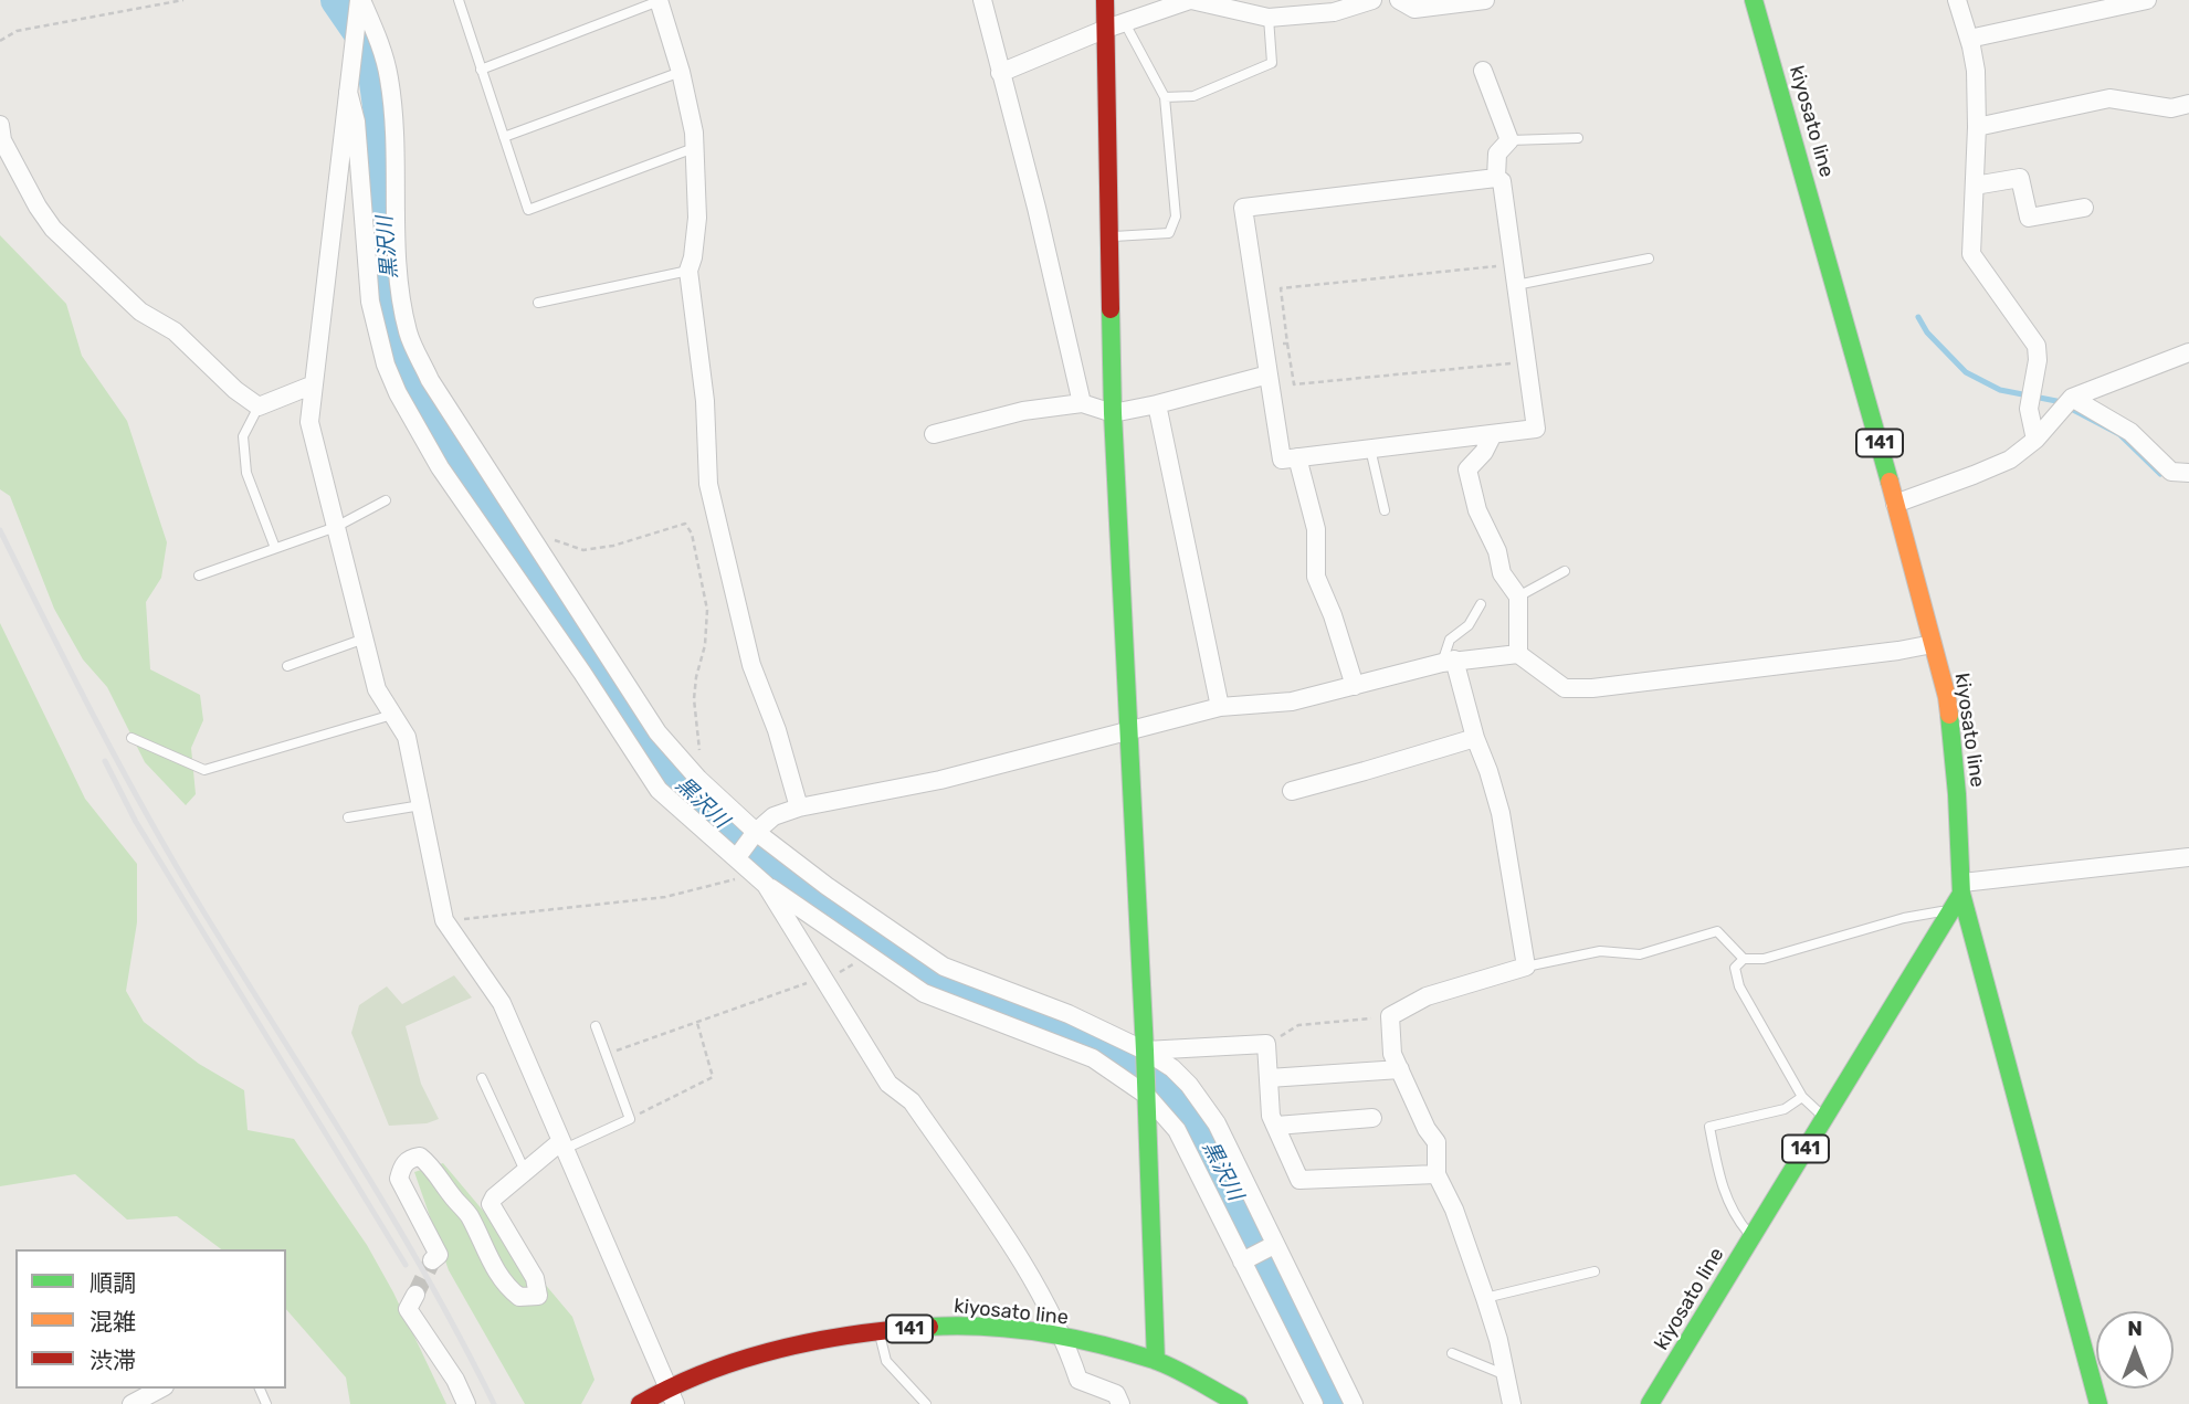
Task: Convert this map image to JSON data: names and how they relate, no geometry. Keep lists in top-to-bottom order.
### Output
{
  "streets": {
    "main road": ["kiyosato line", "141"]
  },
  "water": ["黒沢川"],
  "legend": ["順調", "混雑", "渋滞"],
  "north": "top"
}
